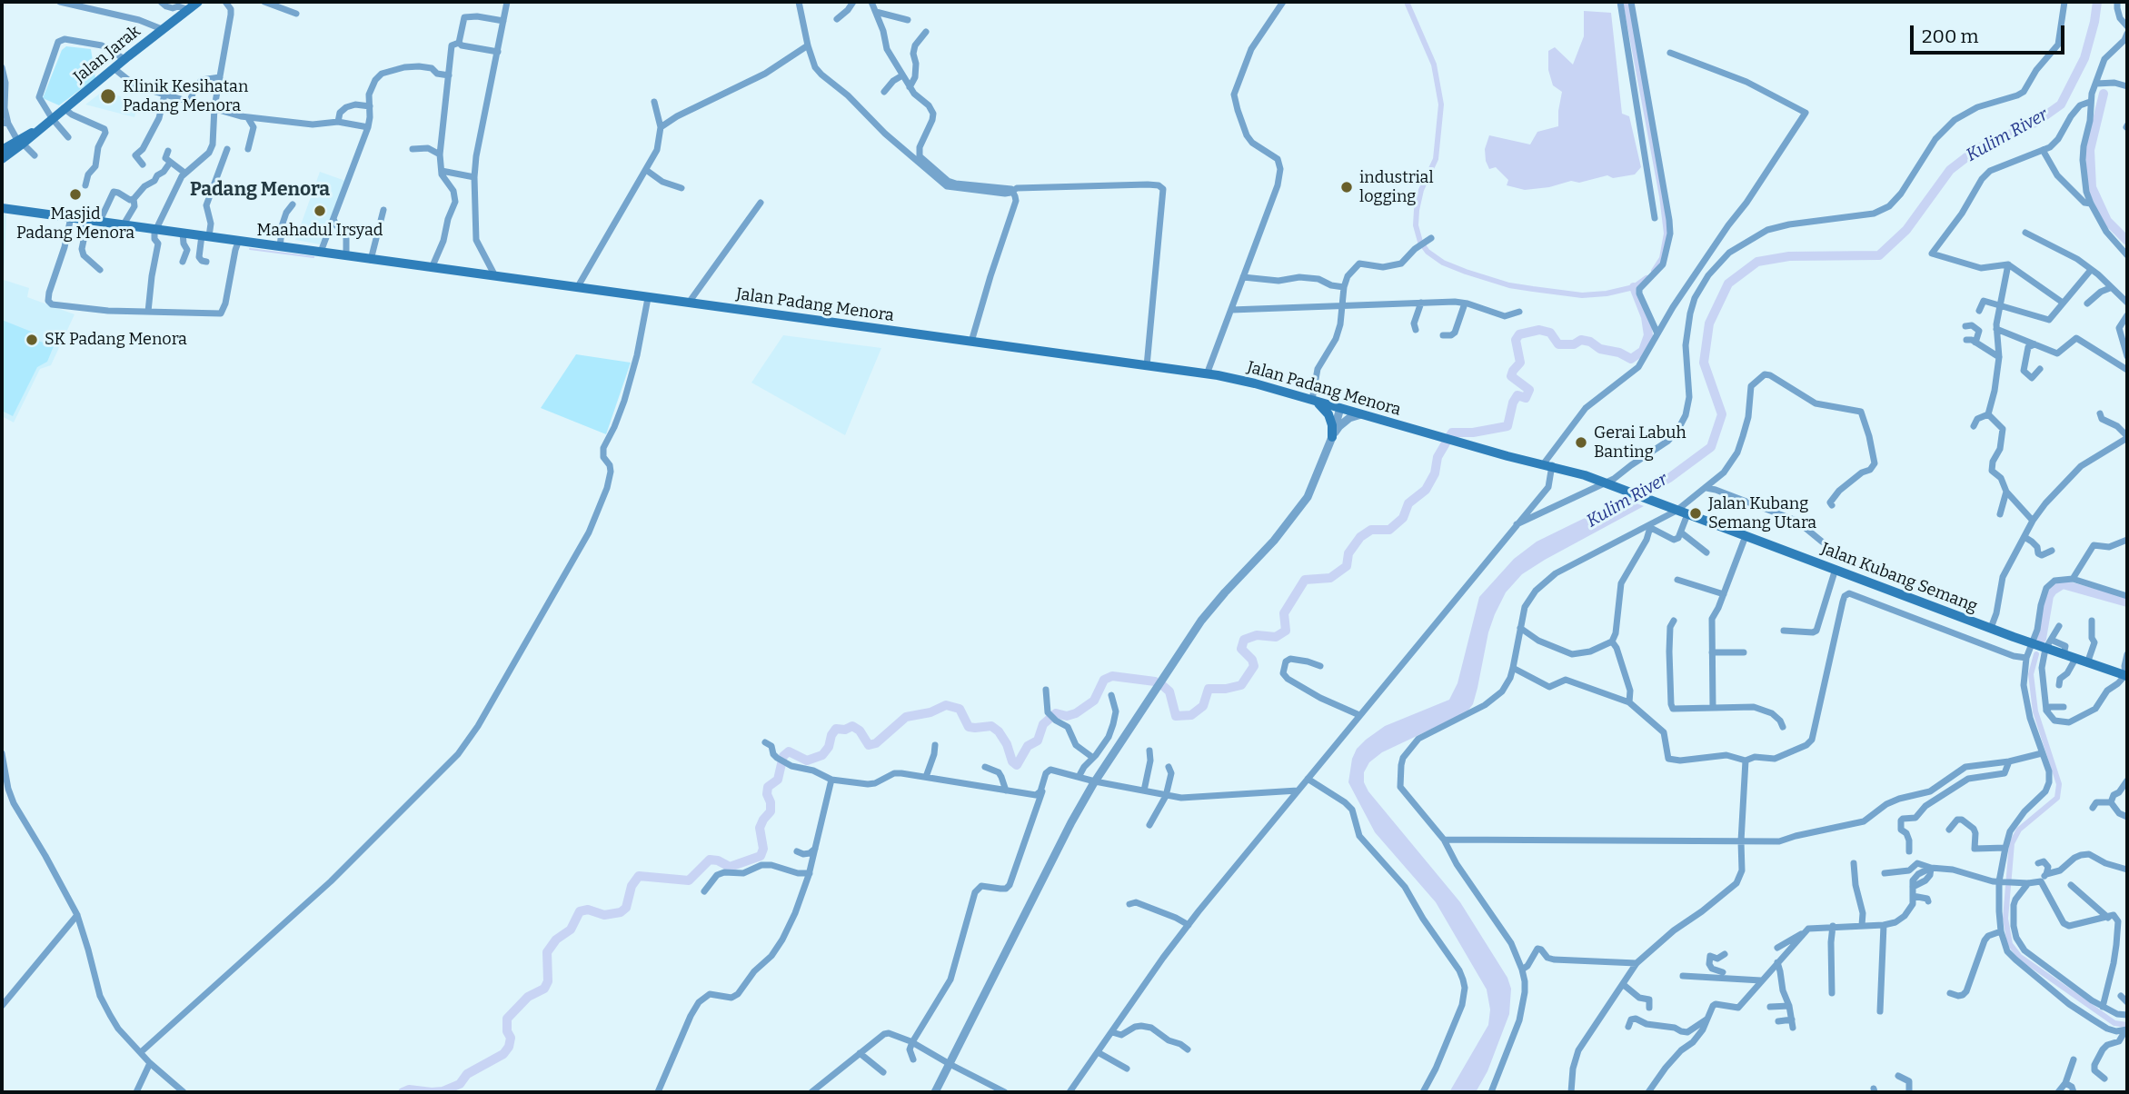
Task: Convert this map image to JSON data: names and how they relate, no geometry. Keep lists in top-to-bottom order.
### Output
{
  "streets": {
    "main road": ["Jalan Jarak", "Jalan Padang Menora", "Jalan Kubang Semang"]
  },
  "crossings": [
    ["Jalan Padang Menora", "Jalan Kubang Semang"]
  ],
  "districts": ["Padang Menora"],
  "water": ["Kulim River"],
  "places": [
    "Klinik Kesihatan Padang Menora",
    "industrial logging",
    "Masjid Padang Menora",
    "Maahadul Irsyad",
    "SK Padang Menora",
    "Gerai Labuh Banting",
    "Jalan Kubang Semang Utara"
  ],
  "scale_bar": "200 m"
}
